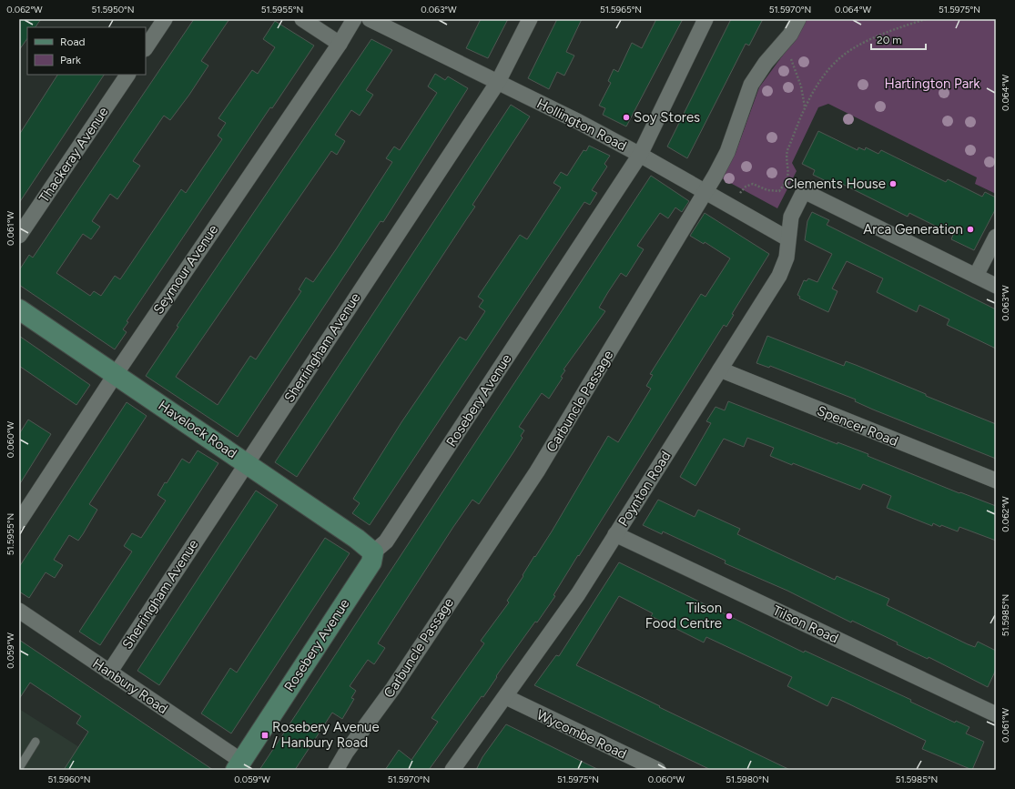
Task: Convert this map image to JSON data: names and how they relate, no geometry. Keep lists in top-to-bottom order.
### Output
{
  "streets": {
    "street": [
      "Hollington Road",
      "Thackeray Avenue",
      "Seymour Avenue",
      "Sherringham Avenue",
      "Rosebery Avenue",
      "Carbuncle Passage",
      "Spencer Road",
      "Havelock Road",
      "Poynton Road",
      "Tilson Road",
      "Hanbury Road",
      "Wycombe Road"
    ]
  },
  "crossings": [
    ["Hollington Road", "Sherringham Avenue"],
    ["Hollington Road", "Rosebery Avenue"],
    ["Hollington Road", "Carbuncle Passage"],
    ["Hollington Road", "Poynton Road"],
    ["Seymour Avenue", "Havelock Road"],
    ["Sherringham Avenue", "Havelock Road"],
    ["Sherringham Avenue", "Hanbury Road"],
    ["Rosebery Avenue", "Havelock Road"],
    ["Rosebery Avenue", "Hanbury Road"],
    ["Spencer Road", "Poynton Road"],
    ["Poynton Road", "Tilson Road"],
    ["Poynton Road", "Wycombe Road"]
  ],
  "parks": ["Hartington Park"],
  "places": {
    "other": [
      "Soy Stores",
      "Clements House",
      "Arca Generation",
      "Tilson Food Centre"
    ],
    "transit": ["Rosebery Avenue / Hanbury Road"]
  },
  "legend": ["Road", "Park"],
  "scale_bar": "20 m",
  "coordinates": [
    "0.062°W",
    "51.5950°N",
    "51.5955°N",
    "0.063°W",
    "51.5965°N",
    "51.5970°N",
    "0.064°W",
    "51.5975°N",
    "0.061°W",
    "0.060°W",
    "51.5985°N",
    "0.059°W",
    "51.5960°N",
    "51.5980°N"
  ]
}
